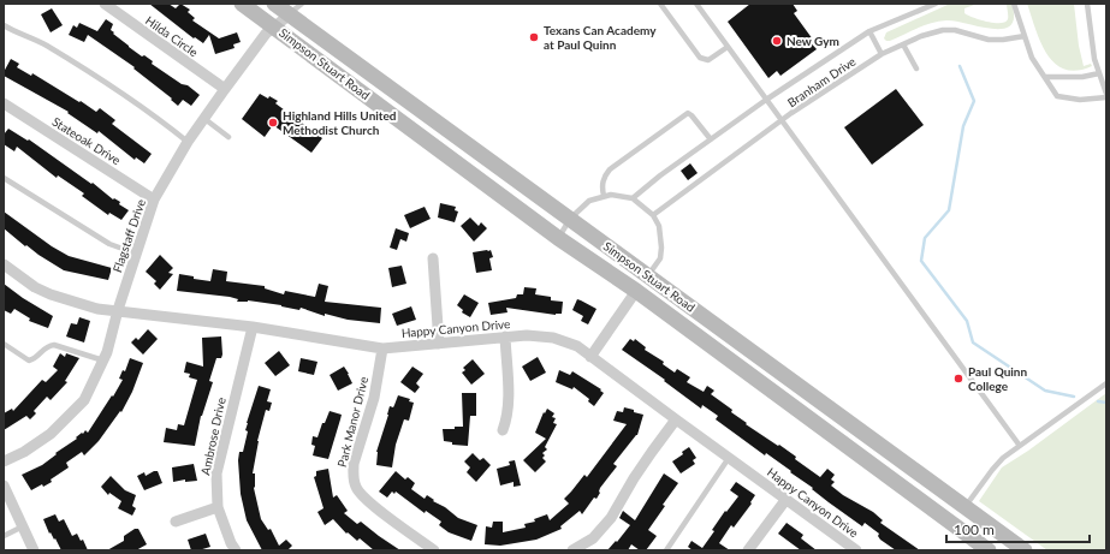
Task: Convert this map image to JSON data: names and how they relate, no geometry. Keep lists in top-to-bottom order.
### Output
{
  "streets": {
    "main road": ["Simpson Stuart Road"],
    "street": [
      "Hilda Circle",
      "Stateoak Drive",
      "Flagstaff Drive",
      "Happy Canyon Drive",
      "Park Manor Drive",
      "Ambrose Drive"
    ],
    "lane": ["Branham Drive"]
  },
  "crossings": [
    ["Hilda Circle", "Flagstaff Drive"],
    ["Simpson Stuart Road", "Flagstaff Drive"],
    ["Stateoak Drive", "Flagstaff Drive"],
    ["Flagstaff Drive", "Happy Canyon Drive"],
    ["Happy Canyon Drive", "Park Manor Drive"],
    ["Happy Canyon Drive", "Ambrose Drive"]
  ],
  "places": [
    "Texans Can Academy at Paul Quinn",
    "New Gym",
    "Highland Hills United Methodist Church",
    "Paul Quinn College"
  ],
  "scale_bar": "100 m"
}
